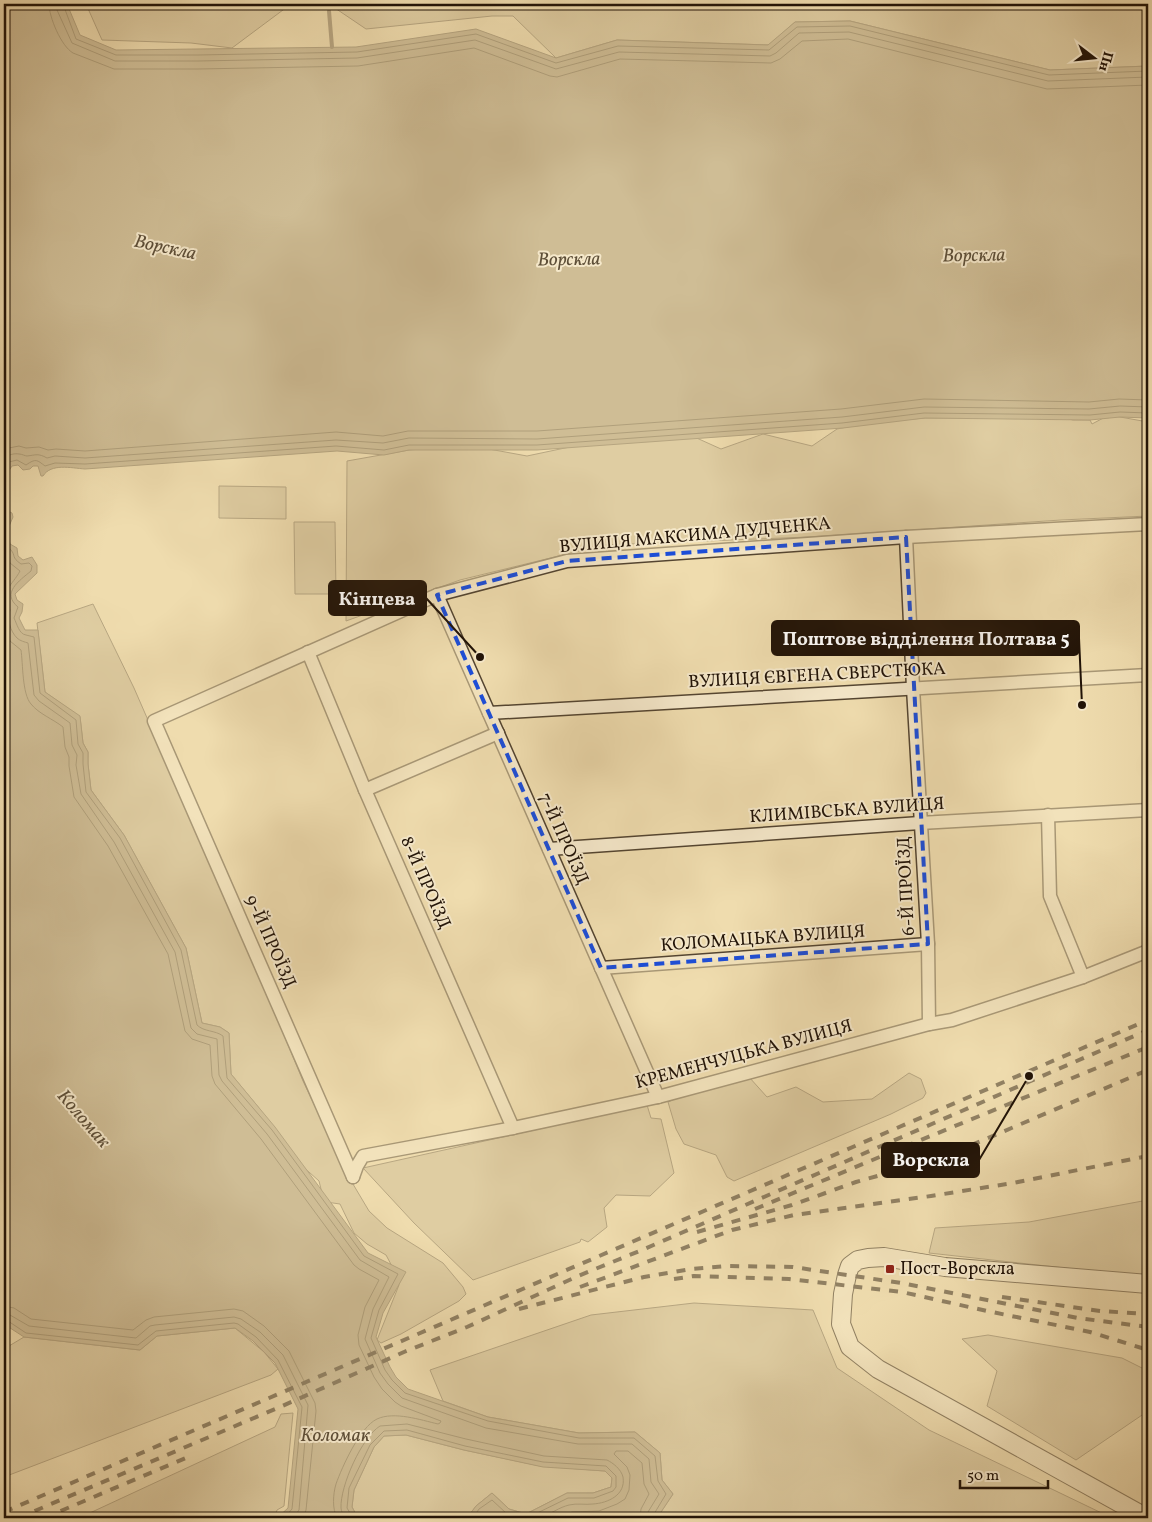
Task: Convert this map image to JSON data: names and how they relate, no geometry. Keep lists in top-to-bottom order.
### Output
{
  "streets": {
    "street": [
      "ВУЛИЦЯ МАКСИМА ДУДЧЕНКА",
      "ВУЛИЦЯ ЄВГЕНА СВЕРСТЮКА",
      "КЛИМІВСЬКА ВУЛИЦЯ",
      "7-Й ПРОЇЗД",
      "8-Й ПРОЇЗД",
      "6-Й ПРОЇЗД",
      "КОЛОМАЦЬКА ВУЛИЦЯ",
      "9-Й ПРОЇЗД",
      "КРЕМЕНЧУЦЬКА ВУЛИЦЯ"
    ]
  },
  "crossings": [
    ["ВУЛИЦЯ МАКСИМА ДУДЧЕНКА", "7-Й ПРОЇЗД"],
    ["ВУЛИЦЯ МАКСИМА ДУДЧЕНКА", "8-Й ПРОЇЗД"],
    ["ВУЛИЦЯ МАКСИМА ДУДЧЕНКА", "6-Й ПРОЇЗД"],
    ["ВУЛИЦЯ МАКСИМА ДУДЧЕНКА", "9-Й ПРОЇЗД"],
    ["ВУЛИЦЯ ЄВГЕНА СВЕРСТЮКА", "7-Й ПРОЇЗД"],
    ["ВУЛИЦЯ ЄВГЕНА СВЕРСТЮКА", "6-Й ПРОЇЗД"],
    ["КЛИМІВСЬКА ВУЛИЦЯ", "7-Й ПРОЇЗД"],
    ["КЛИМІВСЬКА ВУЛИЦЯ", "6-Й ПРОЇЗД"],
    ["7-Й ПРОЇЗД", "КОЛОМАЦЬКА ВУЛИЦЯ"],
    ["7-Й ПРОЇЗД", "КРЕМЕНЧУЦЬКА ВУЛИЦЯ"],
    ["8-Й ПРОЇЗД", "КРЕМЕНЧУЦЬКА ВУЛИЦЯ"],
    ["6-Й ПРОЇЗД", "КОЛОМАЦЬКА ВУЛИЦЯ"],
    ["6-Й ПРОЇЗД", "КРЕМЕНЧУЦЬКА ВУЛИЦЯ"],
    ["9-Й ПРОЇЗД", "КРЕМЕНЧУЦЬКА ВУЛИЦЯ"]
  ],
  "water": ["Ворскла", "Коломак"],
  "places": {
    "other": ["Кінцева", "Поштове відділення Полтава 5", "Ворскла"],
    "transit": ["Пост-Ворскла"]
  },
  "scale_bar": "50 m",
  "north": "right"
}
